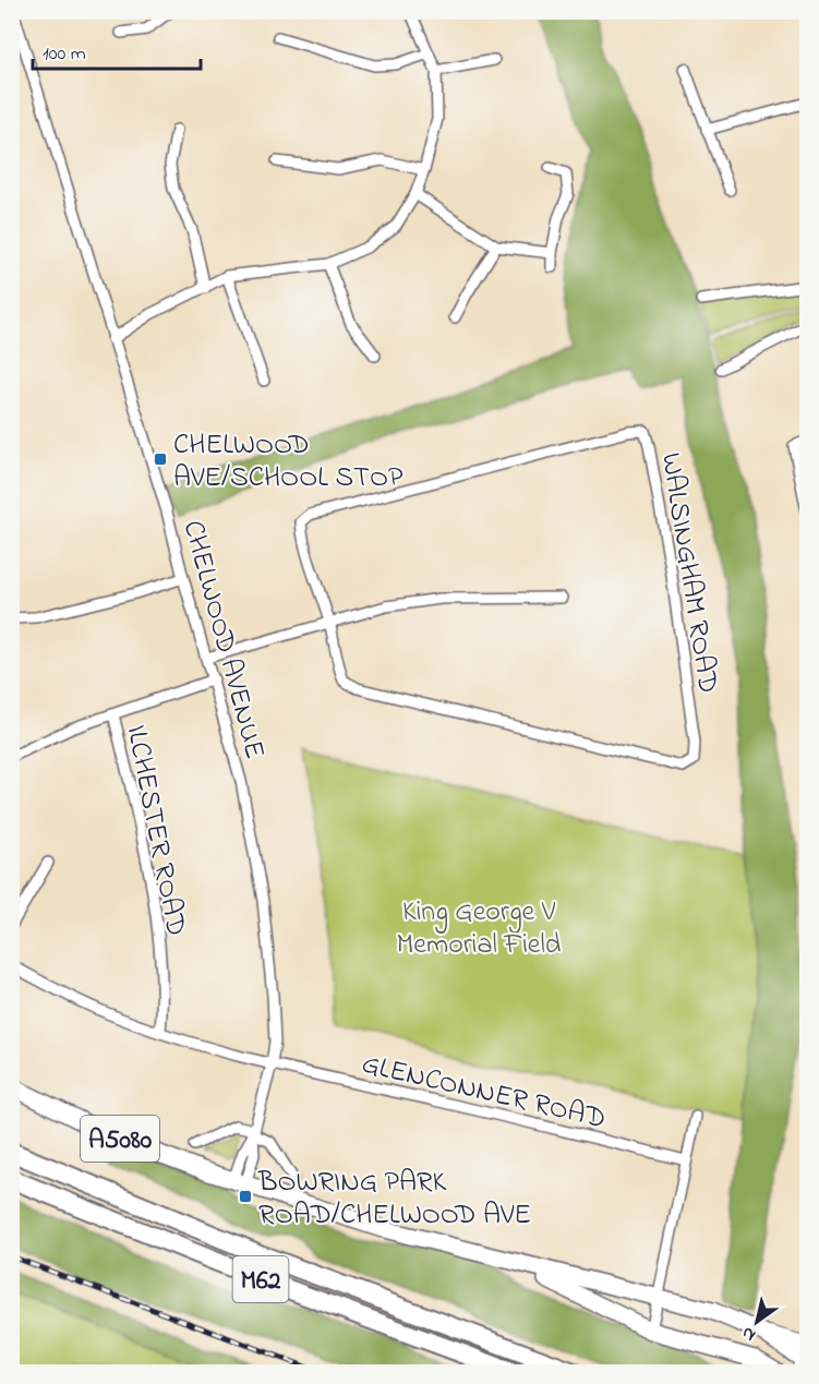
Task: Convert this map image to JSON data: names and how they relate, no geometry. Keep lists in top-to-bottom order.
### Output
{
  "streets": {
    "highway": ["M62"],
    "main road": ["A5080"],
    "street": [
      "WALSINGHAM ROAD",
      "CHELWOOD AVENUE",
      "ILCHESTER ROAD",
      "GLENCONNER ROAD"
    ]
  },
  "crossings": [
    ["CHELWOOD AVENUE", "GLENCONNER ROAD"],
    ["CHELWOOD AVENUE", "A5080"],
    ["ILCHESTER ROAD", "GLENCONNER ROAD"]
  ],
  "parks": ["King George V Memorial Field"],
  "places": {
    "transit": ["CHELWOOD AVE/SCHOOL STOP", "BOWRING PARK ROAD/CHELWOOD AVE"]
  },
  "scale_bar": "100 m",
  "north": "bottom left"
}
